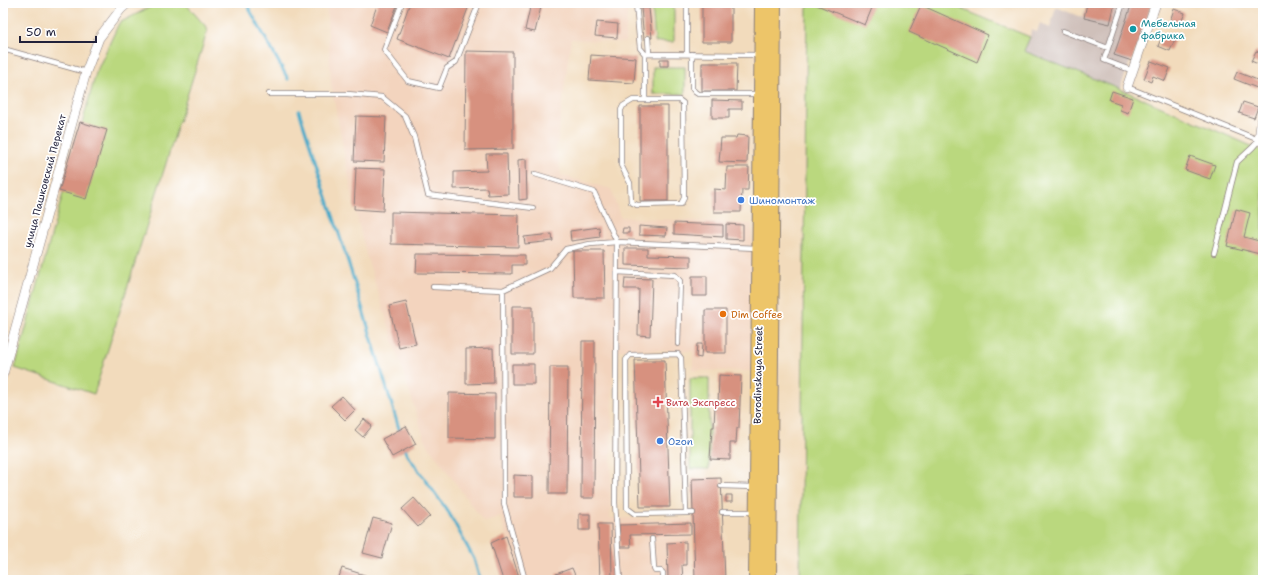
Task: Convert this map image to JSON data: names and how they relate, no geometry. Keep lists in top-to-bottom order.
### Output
{
  "streets": {
    "main road": ["Borodinskaya Street"],
    "street": ["улица Пашковский Перекат"]
  },
  "places": {
    "other": [
      "Мебельная фабрика",
      "Шиномонтаж",
      "Dim Coffee",
      "Ozon"
    ],
    "health": ["Вита Экспресс"]
  },
  "scale_bar": "50 m"
}
